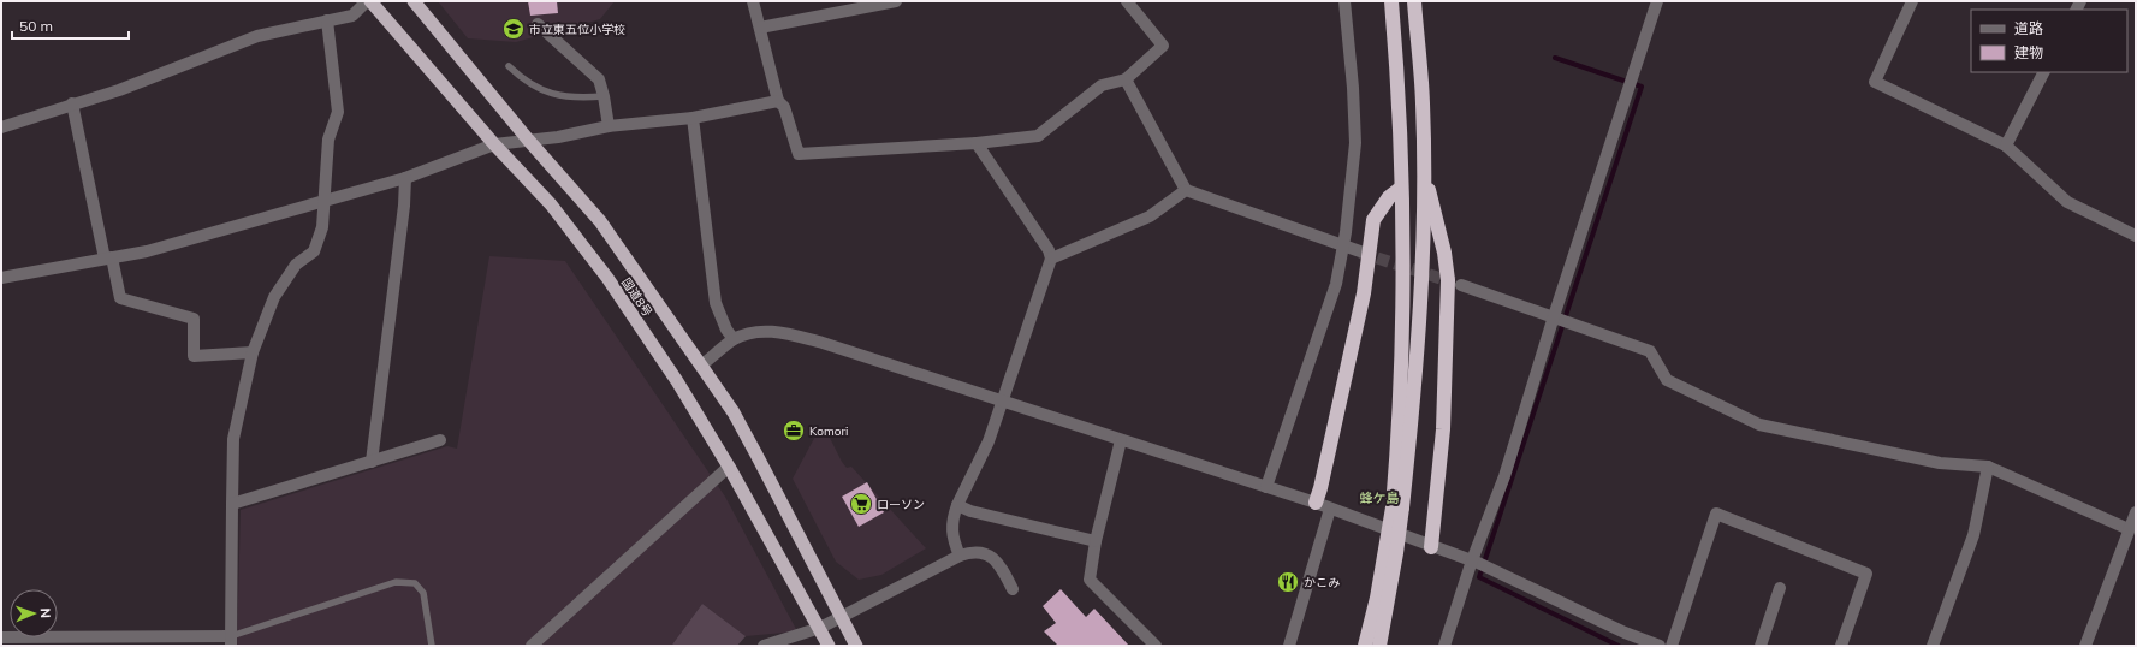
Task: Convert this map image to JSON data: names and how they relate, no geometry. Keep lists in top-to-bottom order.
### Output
{
  "streets": {
    "highway": ["国道8号"]
  },
  "districts": ["蜂ケ島"],
  "places": {
    "school or university": ["市立東五位小学校"],
    "office": ["Komori"],
    "supermarket": ["ローソン"],
    "restaurant": ["かこみ"]
  },
  "legend": ["道路", "建物"],
  "scale_bar": "50 m",
  "north": "right"
}
